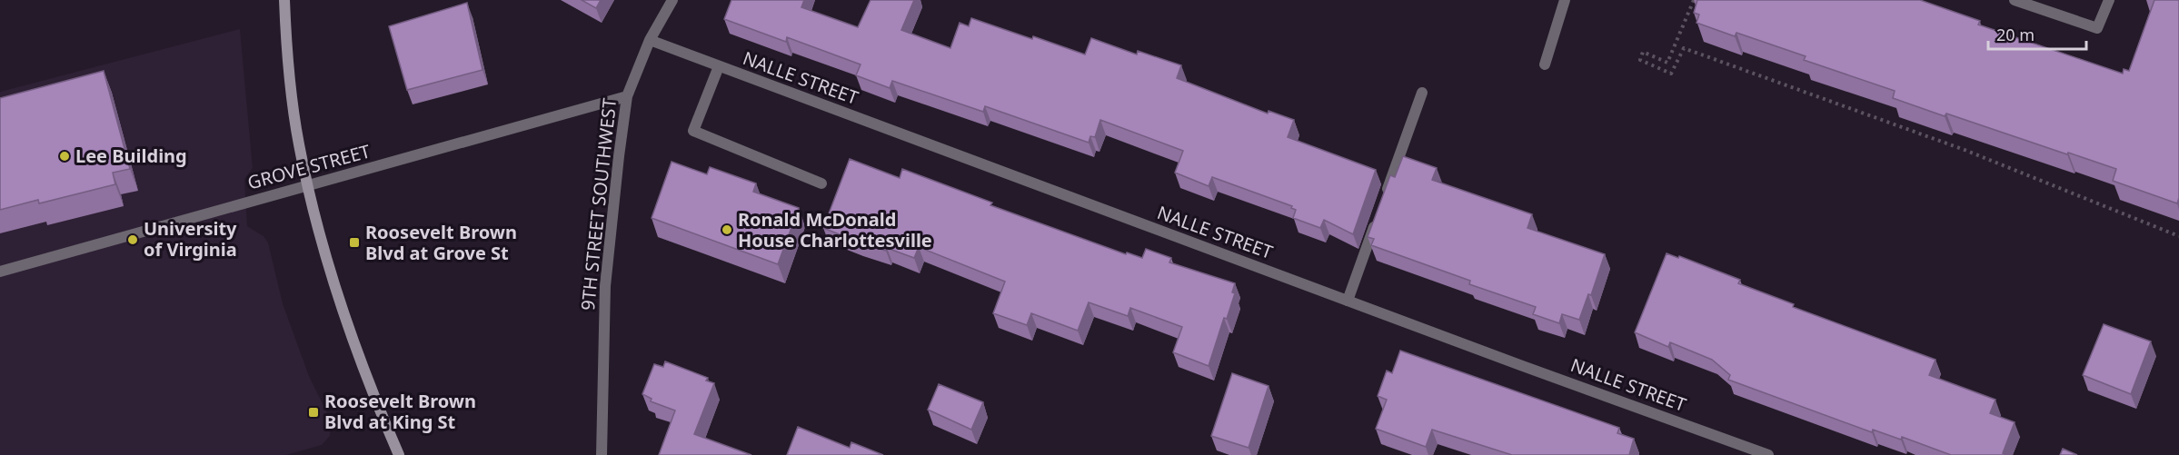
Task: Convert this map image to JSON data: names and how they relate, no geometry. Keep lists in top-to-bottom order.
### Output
{
  "streets": {
    "street": ["NALLE STREET", "GROVE STREET", "9TH STREET SOUTHWEST"]
  },
  "crossings": [
    ["NALLE STREET", "9TH STREET SOUTHWEST"],
    ["GROVE STREET", "9TH STREET SOUTHWEST"]
  ],
  "places": {
    "other": ["Lee Building", "Ronald McDonald House Charlottesville", "University of Virginia"],
    "transit": ["Roosevelt Brown Blvd at Grove St", "Roosevelt Brown Blvd at King St"]
  },
  "scale_bar": "20 m"
}
